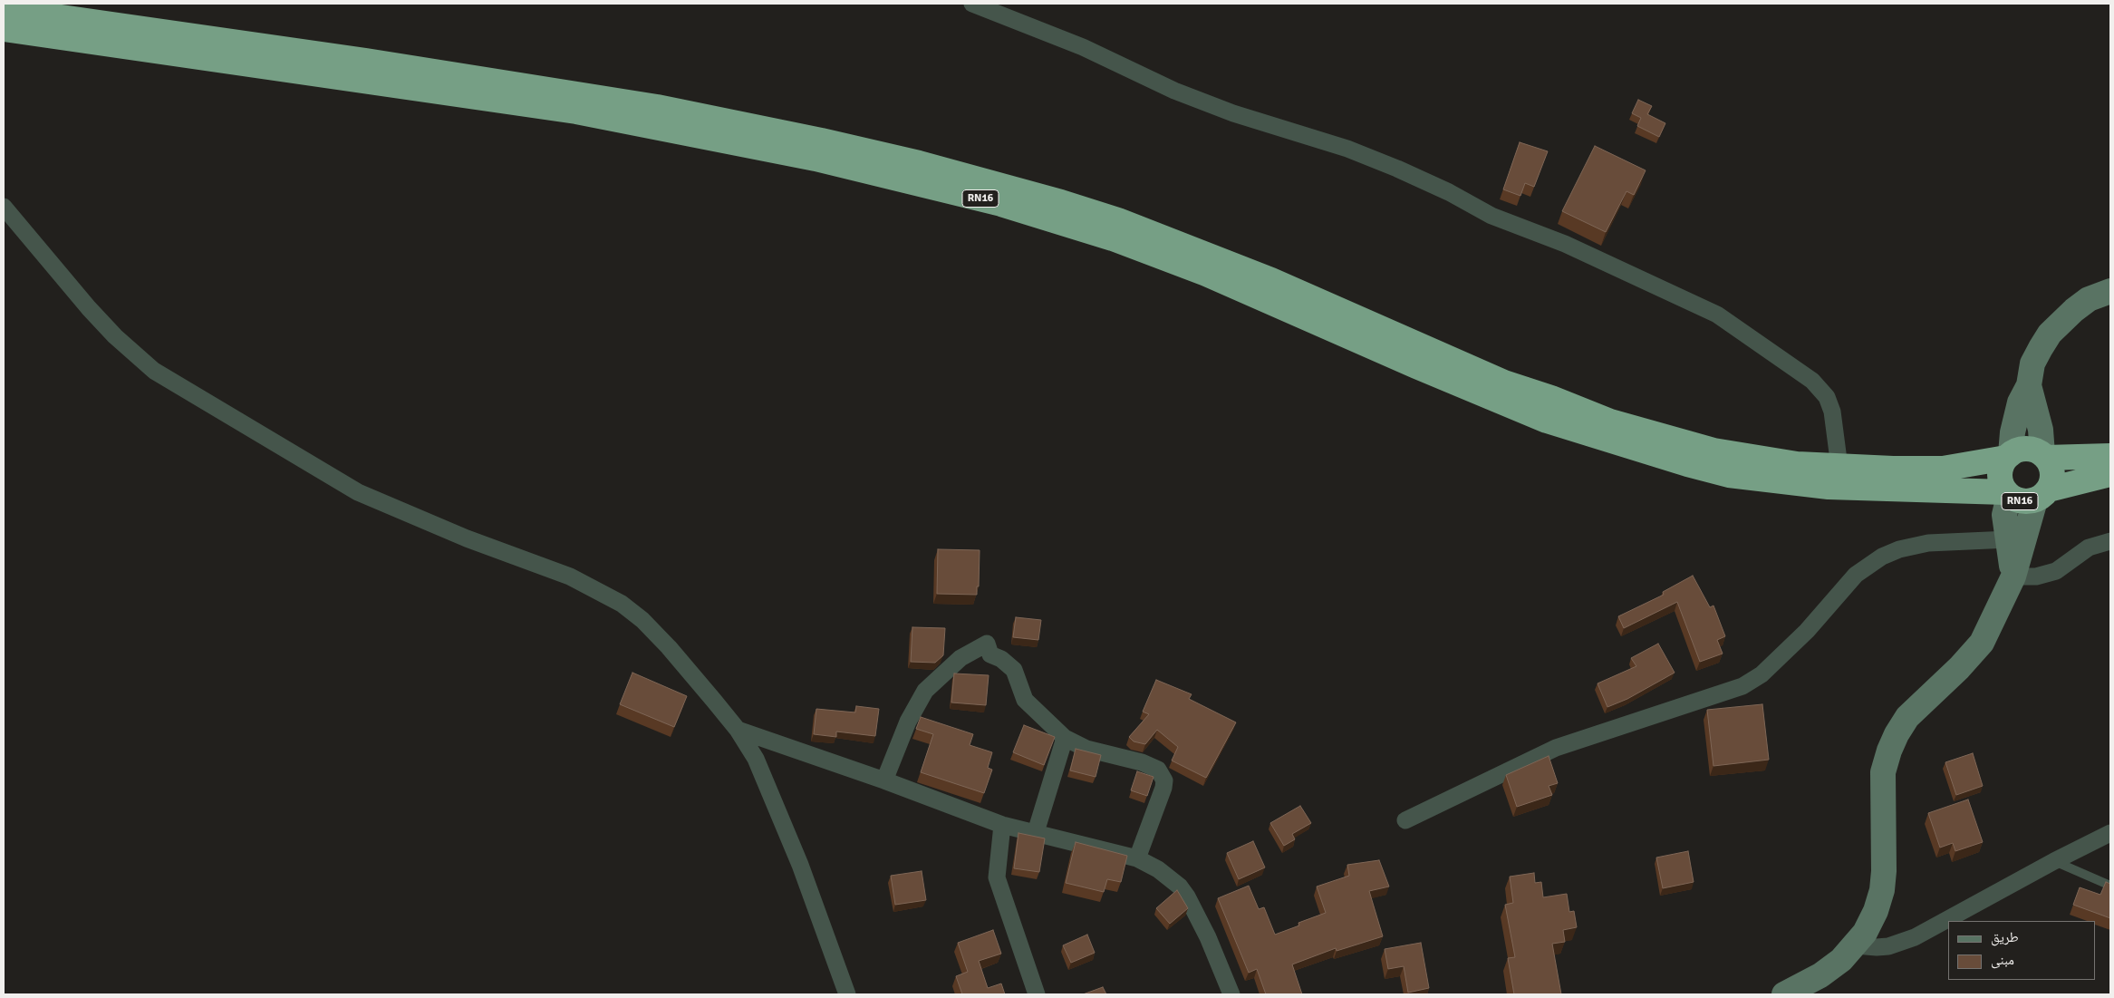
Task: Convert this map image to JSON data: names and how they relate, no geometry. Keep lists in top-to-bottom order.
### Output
{
  "streets": {
    "highway": ["RN16"]
  },
  "legend": ["طريق", "مبنى"]
}
